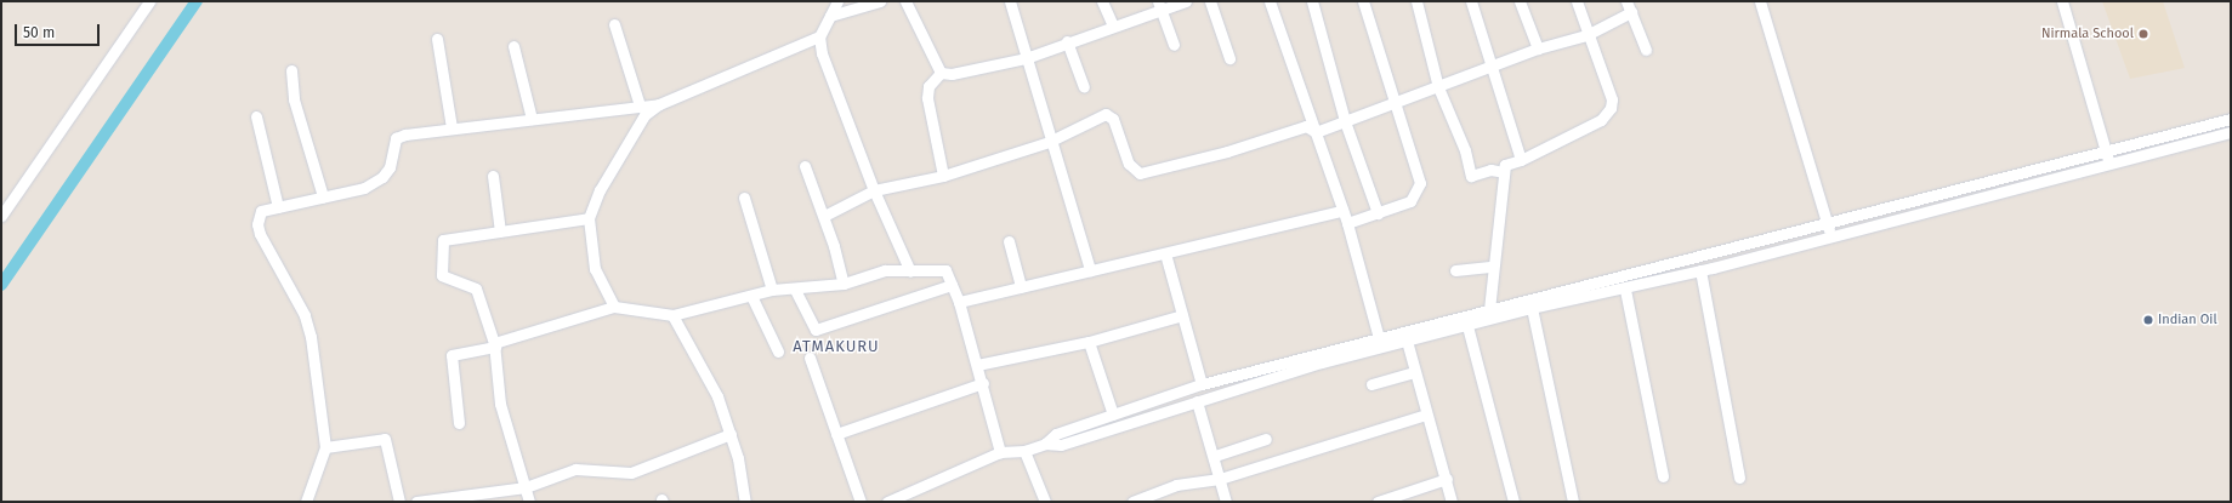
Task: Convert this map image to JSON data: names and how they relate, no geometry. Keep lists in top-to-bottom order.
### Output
{
  "districts": ["ATMAKURU"],
  "places": ["Nirmala School", "Indian Oil"],
  "scale_bar": "50 m"
}
